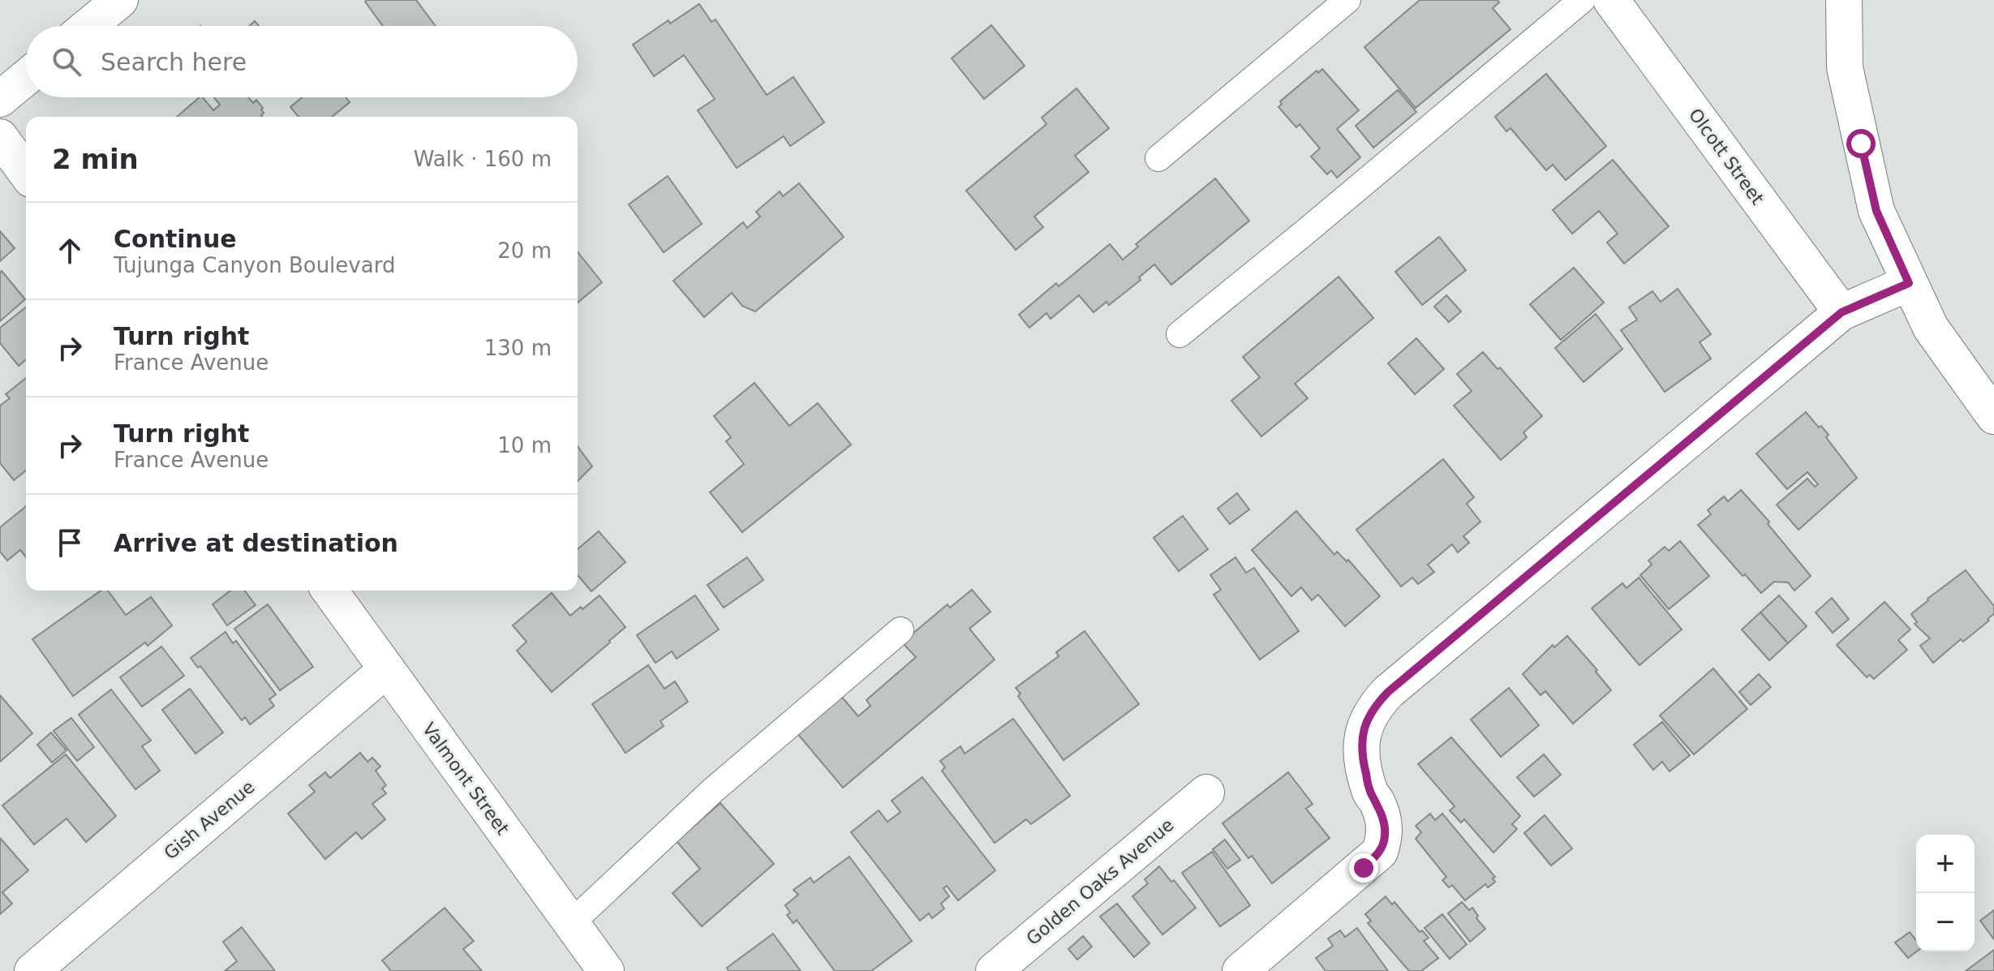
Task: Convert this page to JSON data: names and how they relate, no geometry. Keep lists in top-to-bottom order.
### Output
{
  "streets": {
    "street": [
      "Olcott Street",
      "Valmont Street",
      "Gish Avenue",
      "Golden Oaks Avenue"
    ]
  },
  "crossings": [
    ["Valmont Street", "Gish Avenue"]
  ],
  "page": {
    "search": "Search here",
    "heading": ["2 min", "Walk · 160 m"],
    "list": [
      ["Continue", "Tujunga Canyon Boulevard", "20 m"],
      ["Turn right", "France Avenue", "130 m"],
      ["Turn right", "France Avenue", "10 m"],
      "Arrive at destination"
    ],
    "map_buttons": ["+", "−"]
  }
}
